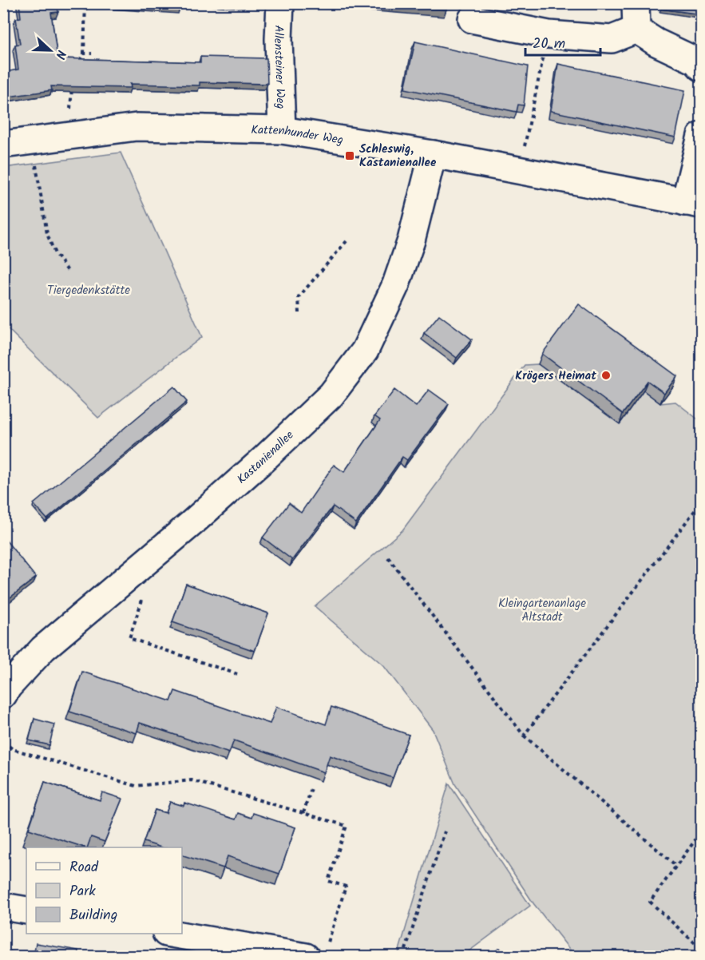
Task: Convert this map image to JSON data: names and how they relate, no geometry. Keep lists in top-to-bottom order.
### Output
{
  "streets": {
    "street": ["Allensteiner Weg", "Kattenhunder Weg", "Kastanienallee"]
  },
  "crossings": [
    ["Allensteiner Weg", "Kattenhunder Weg"],
    ["Kattenhunder Weg", "Kastanienallee"]
  ],
  "parks": ["Tiergedenkstätte", "Kleingartenanlage Altstadt"],
  "places": {
    "transit": ["Schleswig, Kastanienallee"],
    "other": ["Krögers Heimat"]
  },
  "legend": ["Road", "Park", "Building"],
  "scale_bar": "20 m",
  "north": "right"
}
